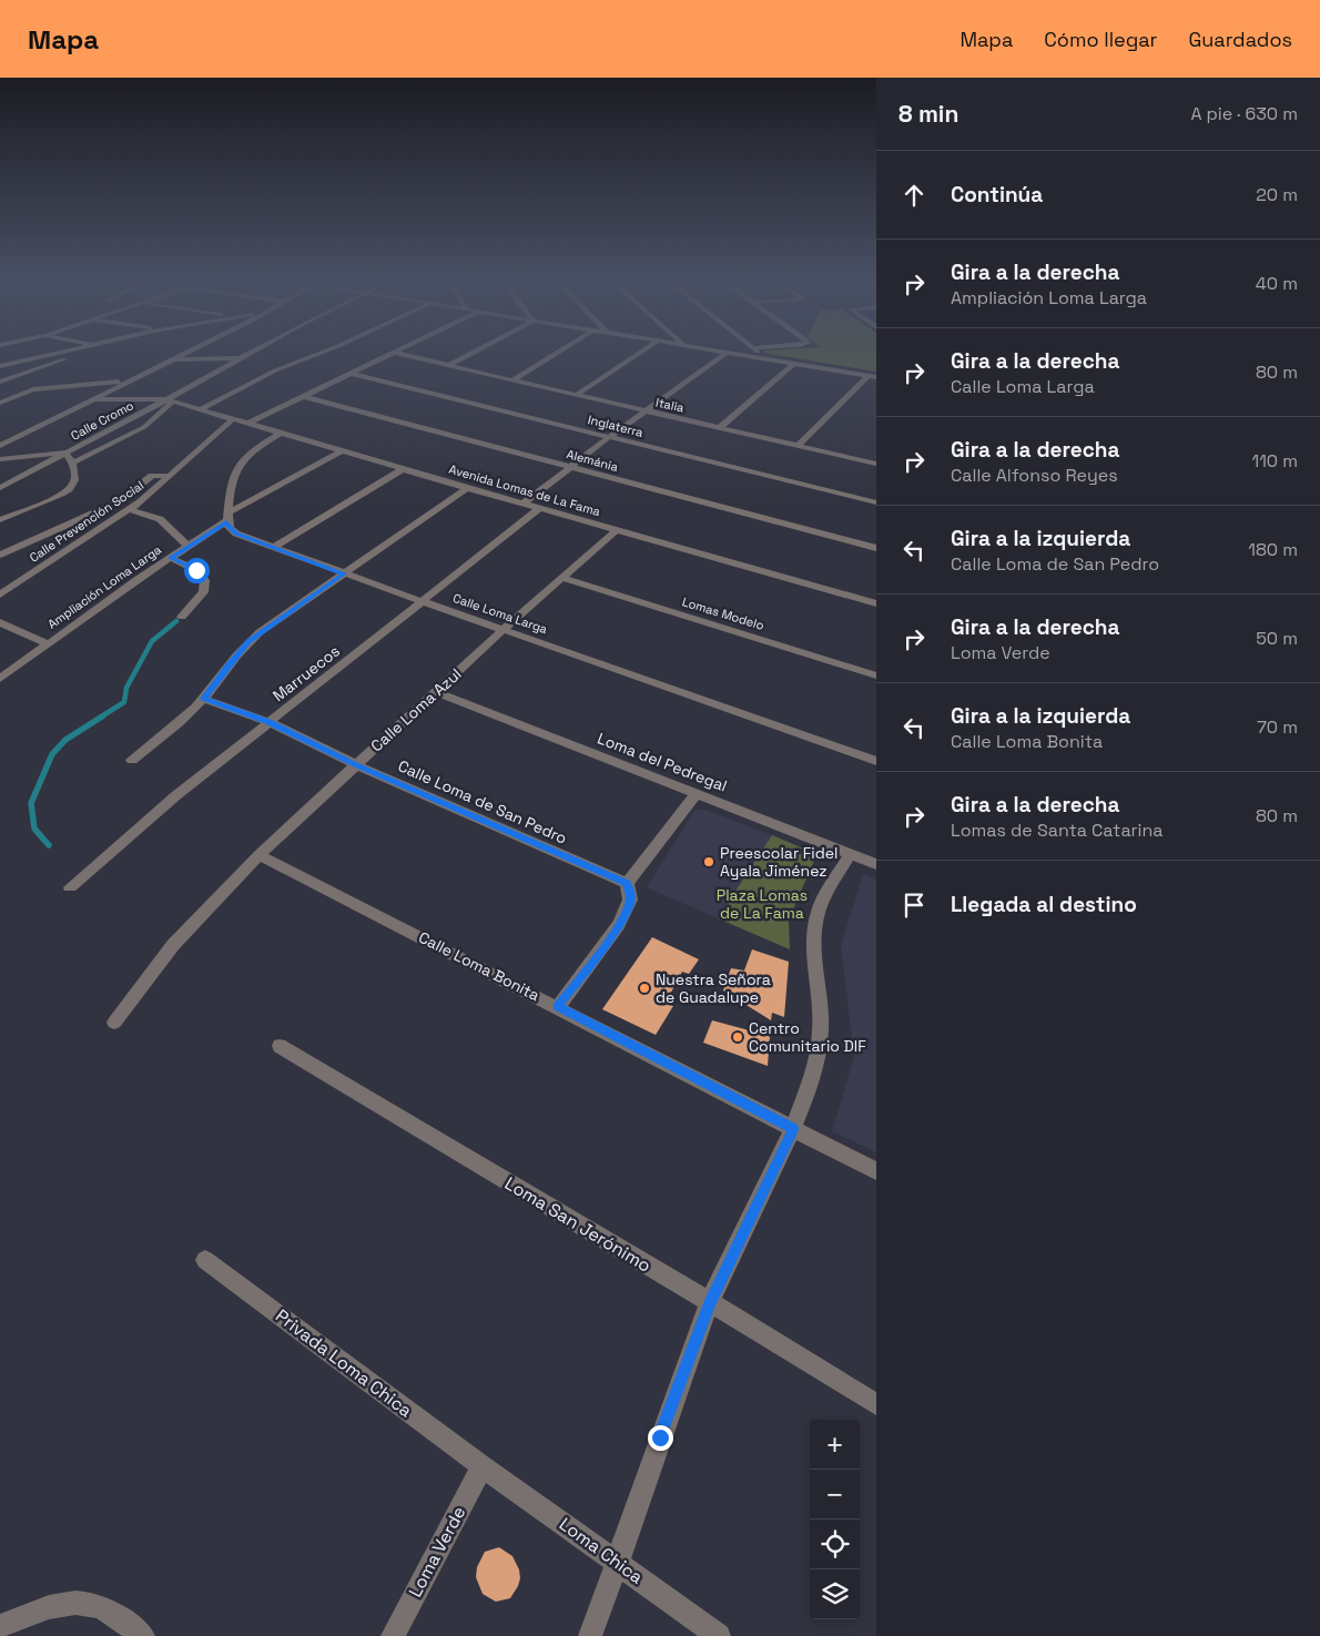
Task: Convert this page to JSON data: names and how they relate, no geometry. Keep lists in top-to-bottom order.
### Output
{
  "streets": {
    "street": [
      "Italia",
      "Calle Cromo",
      "Inglaterra",
      "Alemánia",
      "Avenida Lomas de La Fama",
      "Calle Prevención Social",
      "Ampliación Loma Larga",
      "Calle Loma Larga",
      "Lomas Modelo",
      "Marruecos",
      "Calle Loma Azul",
      "Loma del Pedregal",
      "Calle Loma de San Pedro",
      "Calle Loma Bonita",
      "Loma San Jerónimo",
      "Privada Loma Chica",
      "Loma Chica",
      "Loma Verde"
    ]
  },
  "crossings": [
    ["Calle Cromo", "Avenida Lomas de La Fama"],
    ["Avenida Lomas de La Fama", "Calle Prevención Social"],
    ["Avenida Lomas de La Fama", "Ampliación Loma Larga"],
    ["Avenida Lomas de La Fama", "Marruecos"],
    ["Avenida Lomas de La Fama", "Calle Loma Azul"],
    ["Ampliación Loma Larga", "Calle Loma Larga"],
    ["Calle Loma Larga", "Marruecos"],
    ["Calle Loma Larga", "Calle Loma Azul"],
    ["Lomas Modelo", "Calle Loma Azul"],
    ["Marruecos", "Calle Loma de San Pedro"],
    ["Calle Loma Azul", "Loma del Pedregal"],
    ["Calle Loma Azul", "Calle Loma de San Pedro"],
    ["Calle Loma Azul", "Calle Loma Bonita"],
    ["Privada Loma Chica", "Loma Chica"],
    ["Privada Loma Chica", "Loma Verde"],
    ["Loma Chica", "Loma Verde"]
  ],
  "parks": ["Plaza Lomas de La Fama"],
  "places": ["Preescolar Fidel Ayala Jiménez", "Nuestra Señora de Guadalupe", "Centro Comunitario DIF"],
  "page": {
    "header": "Mapa",
    "nav": ["Mapa", "Cómo llegar", "Guardados"],
    "heading": ["8 min", "A pie · 630 m"],
    "list": [
      ["Continúa", "20 m"],
      ["Gira a la derecha", "Ampliación Loma Larga", "40 m"],
      ["Gira a la derecha", "Calle Loma Larga", "80 m"],
      ["Gira a la derecha", "Calle Alfonso Reyes", "110 m"],
      ["Gira a la izquierda", "Calle Loma de San Pedro", "180 m"],
      ["Gira a la derecha", "Loma Verde", "50 m"],
      ["Gira a la izquierda", "Calle Loma Bonita", "70 m"],
      ["Gira a la derecha", "Lomas de Santa Catarina", "80 m"],
      "Llegada al destino"
    ],
    "map_buttons": ["+", "−"]
  }
}
